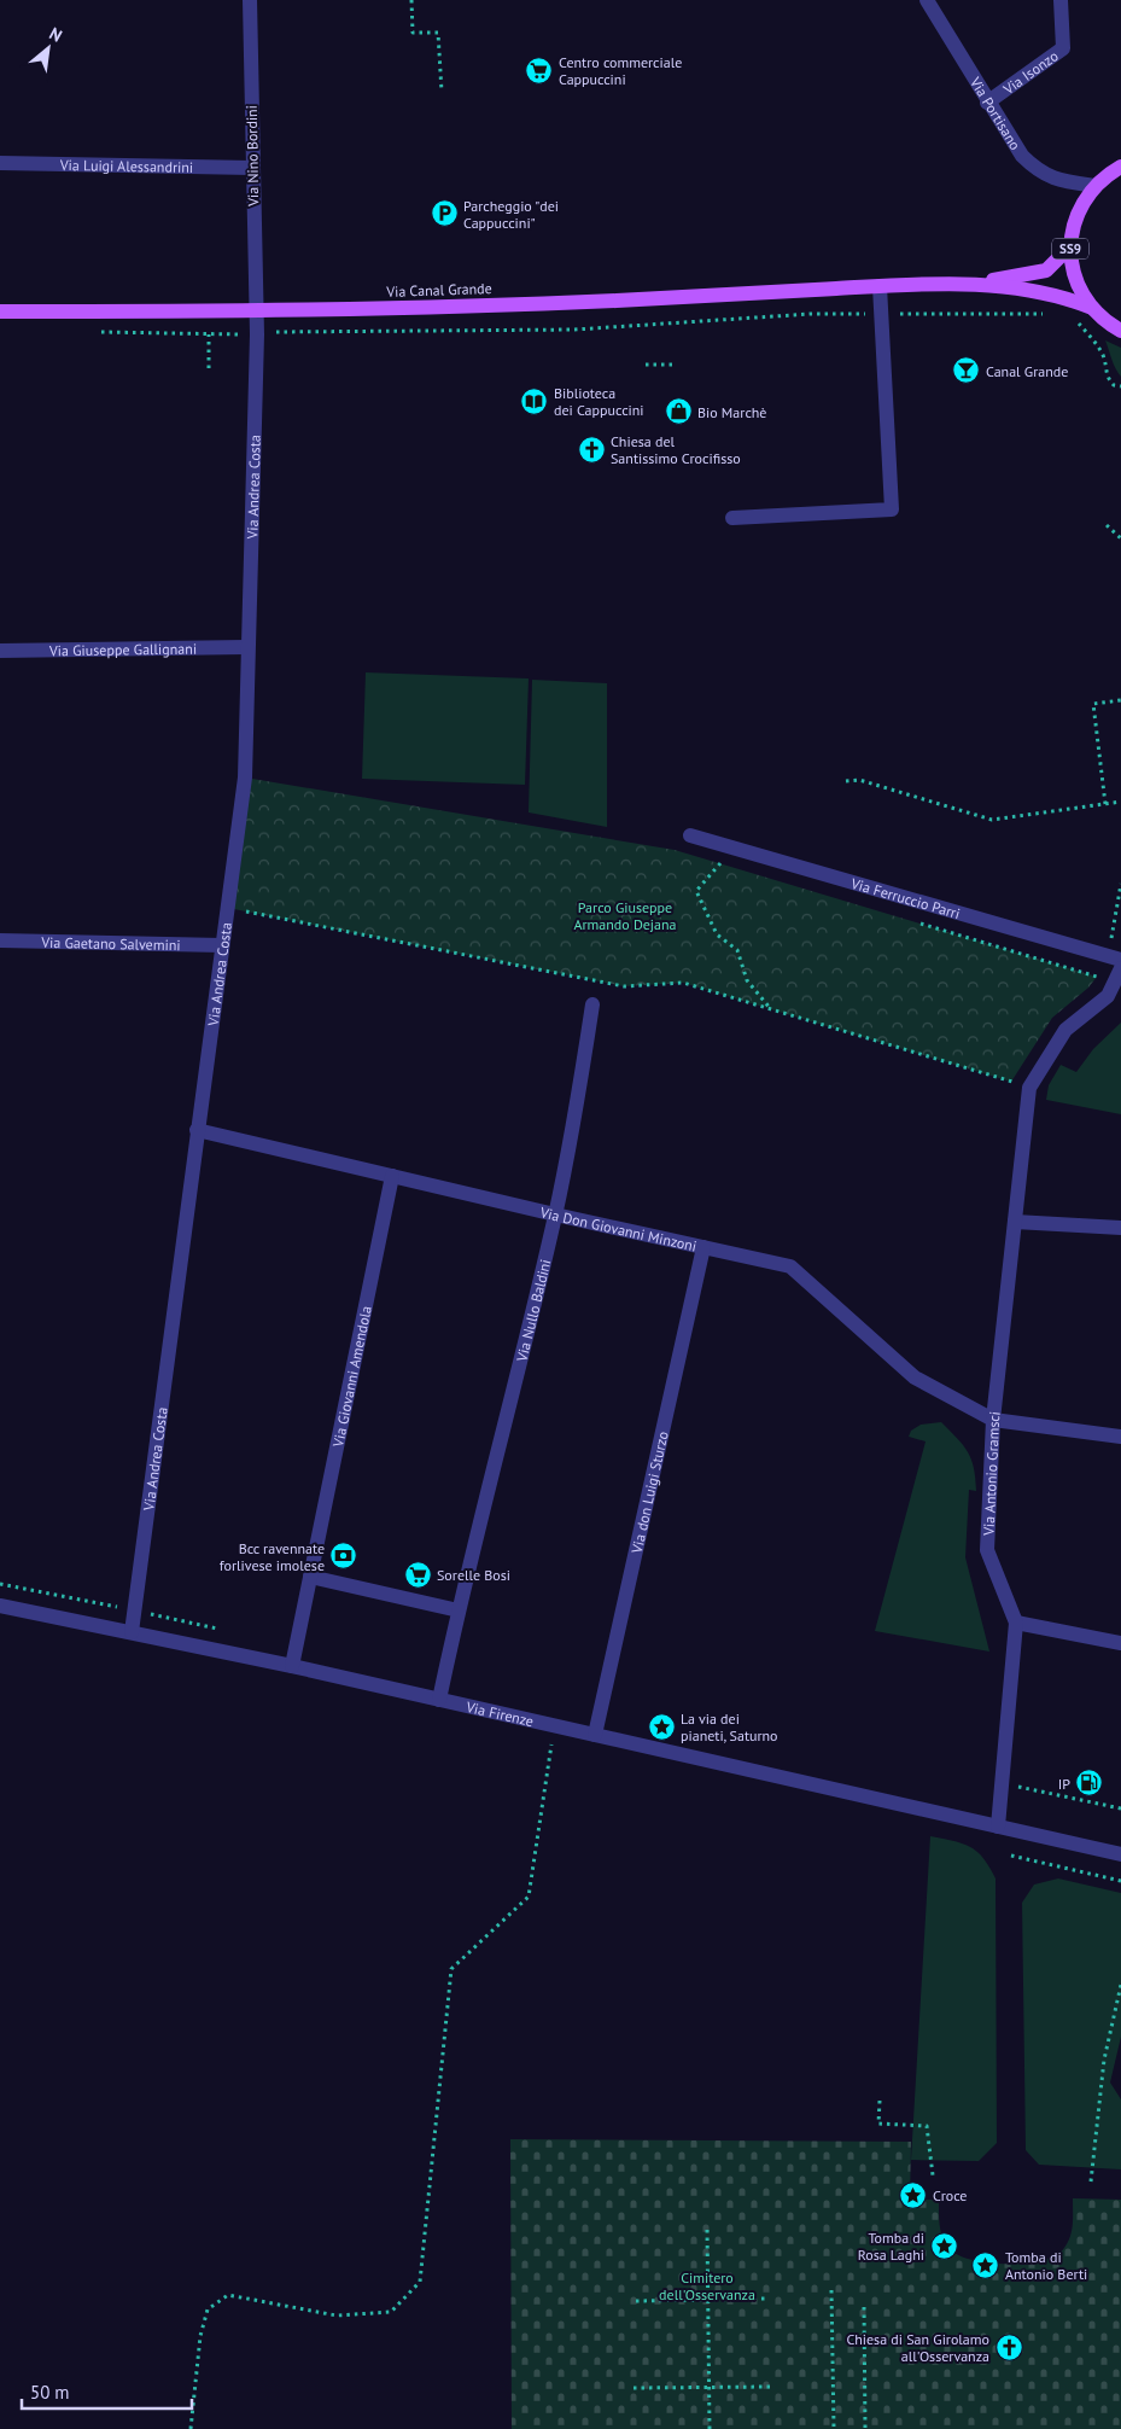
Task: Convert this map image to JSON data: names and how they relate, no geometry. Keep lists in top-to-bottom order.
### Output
{
  "streets": {
    "main road": ["SS9", "Via Canal Grande"],
    "street": [
      "Via Isonzo",
      "Via Portisano",
      "Via Nino Bordini",
      "Via Luigi Alessandrini",
      "Via Andrea Costa",
      "Via Giuseppe Gallignani",
      "Via Ferruccio Parri",
      "Via Gaetano Salvemini",
      "Via Don Giovanni Minzoni",
      "Via Nullo Baldini",
      "Via Giovanni Amendola",
      "Via Antonio Gramsci",
      "Via don Luigi Sturzo",
      "Via Firenze"
    ]
  },
  "crossings": [
    ["Via Isonzo", "Via Portisano"],
    ["Via Portisano", "SS9"],
    ["Via Nino Bordini", "Via Luigi Alessandrini"],
    ["Via Nino Bordini", "Via Canal Grande"],
    ["Via Nino Bordini", "Via Andrea Costa"],
    ["SS9", "Via Canal Grande"],
    ["Via Canal Grande", "Via Andrea Costa"],
    ["Via Andrea Costa", "Via Giuseppe Gallignani"],
    ["Via Andrea Costa", "Via Gaetano Salvemini"],
    ["Via Andrea Costa", "Via Don Giovanni Minzoni"],
    ["Via Andrea Costa", "Via Firenze"],
    ["Via Don Giovanni Minzoni", "Via Nullo Baldini"],
    ["Via Don Giovanni Minzoni", "Via Giovanni Amendola"],
    ["Via Don Giovanni Minzoni", "Via Antonio Gramsci"],
    ["Via Don Giovanni Minzoni", "Via don Luigi Sturzo"],
    ["Via Nullo Baldini", "Via Firenze"],
    ["Via Giovanni Amendola", "Via Firenze"],
    ["Via Antonio Gramsci", "Via Firenze"],
    ["Via don Luigi Sturzo", "Via Firenze"]
  ],
  "parks": ["Parco Giuseppe Armando Dejana", "Cimitero dell'Osservanza"],
  "places": {
    "supermarket": ["Centro commerciale Cappuccini", "Sorelle Bosi"],
    "parking": ["Parcheggio \"dei Cappuccini\""],
    "bar": ["Canal Grande"],
    "library": ["Biblioteca dei Cappuccini"],
    "shop": ["Bio Marchè"],
    "church": ["Chiesa del Santissimo Crocifisso", "Chiesa di San Girolamo all'Osservanza"],
    "bank": ["Bcc ravennate forlivese imolese"],
    "place": [
      "La via dei pianeti, Saturno",
      "Croce",
      "Tomba di Rosa Laghi",
      "Tomba di Antonio Berti"
    ],
    "fuel station": ["IP"]
  },
  "scale_bar": "50 m",
  "north": "top right"
}
